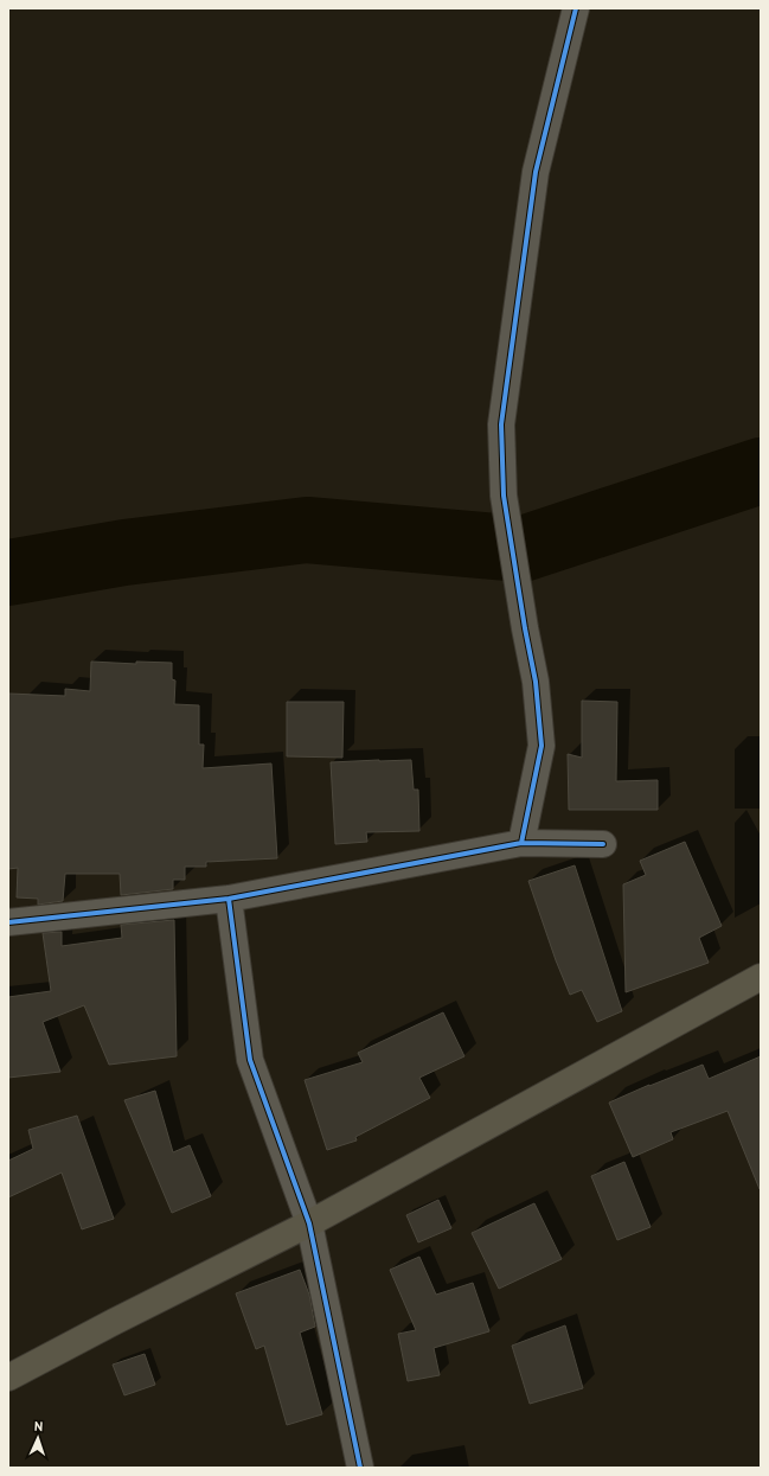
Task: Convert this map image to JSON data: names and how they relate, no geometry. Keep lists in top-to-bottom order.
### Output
{
  "north": "top"
}
